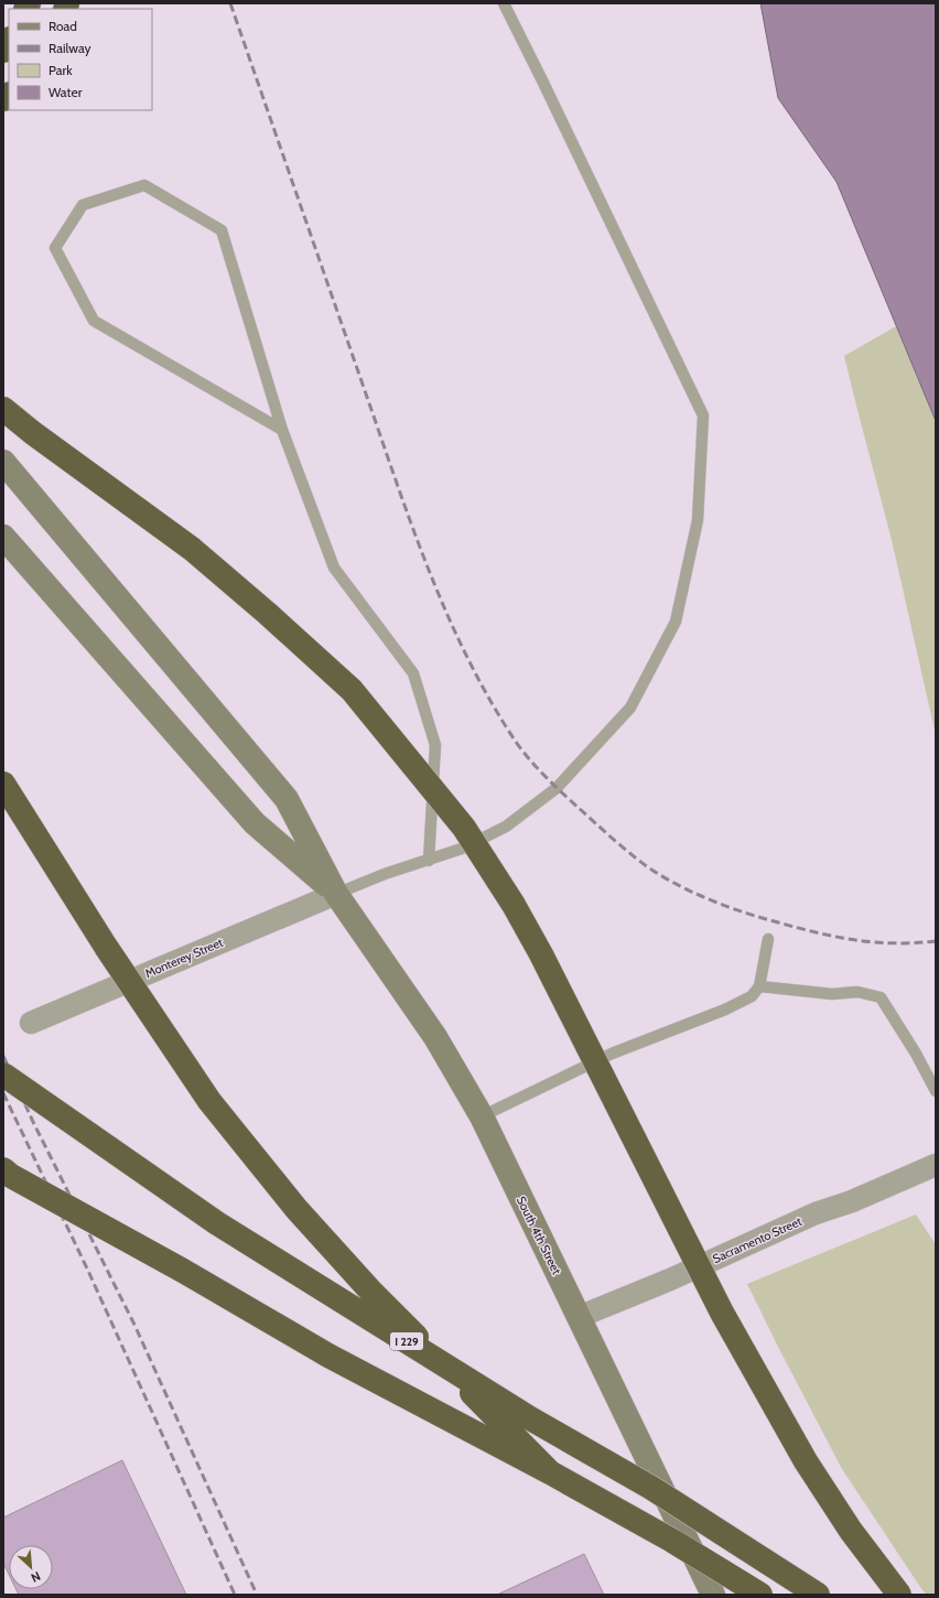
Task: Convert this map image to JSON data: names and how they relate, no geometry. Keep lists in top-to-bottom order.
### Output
{
  "streets": {
    "highway": ["I 229"],
    "main road": ["South 4th Street"],
    "street": ["Monterey Street", "Sacramento Street"]
  },
  "crossings": [
    ["Monterey Street", "South 4th Street"],
    ["South 4th Street", "Sacramento Street"]
  ],
  "legend": [
    "Road",
    "Railway",
    "Park",
    "Water"
  ],
  "north": "bottom right"
}
